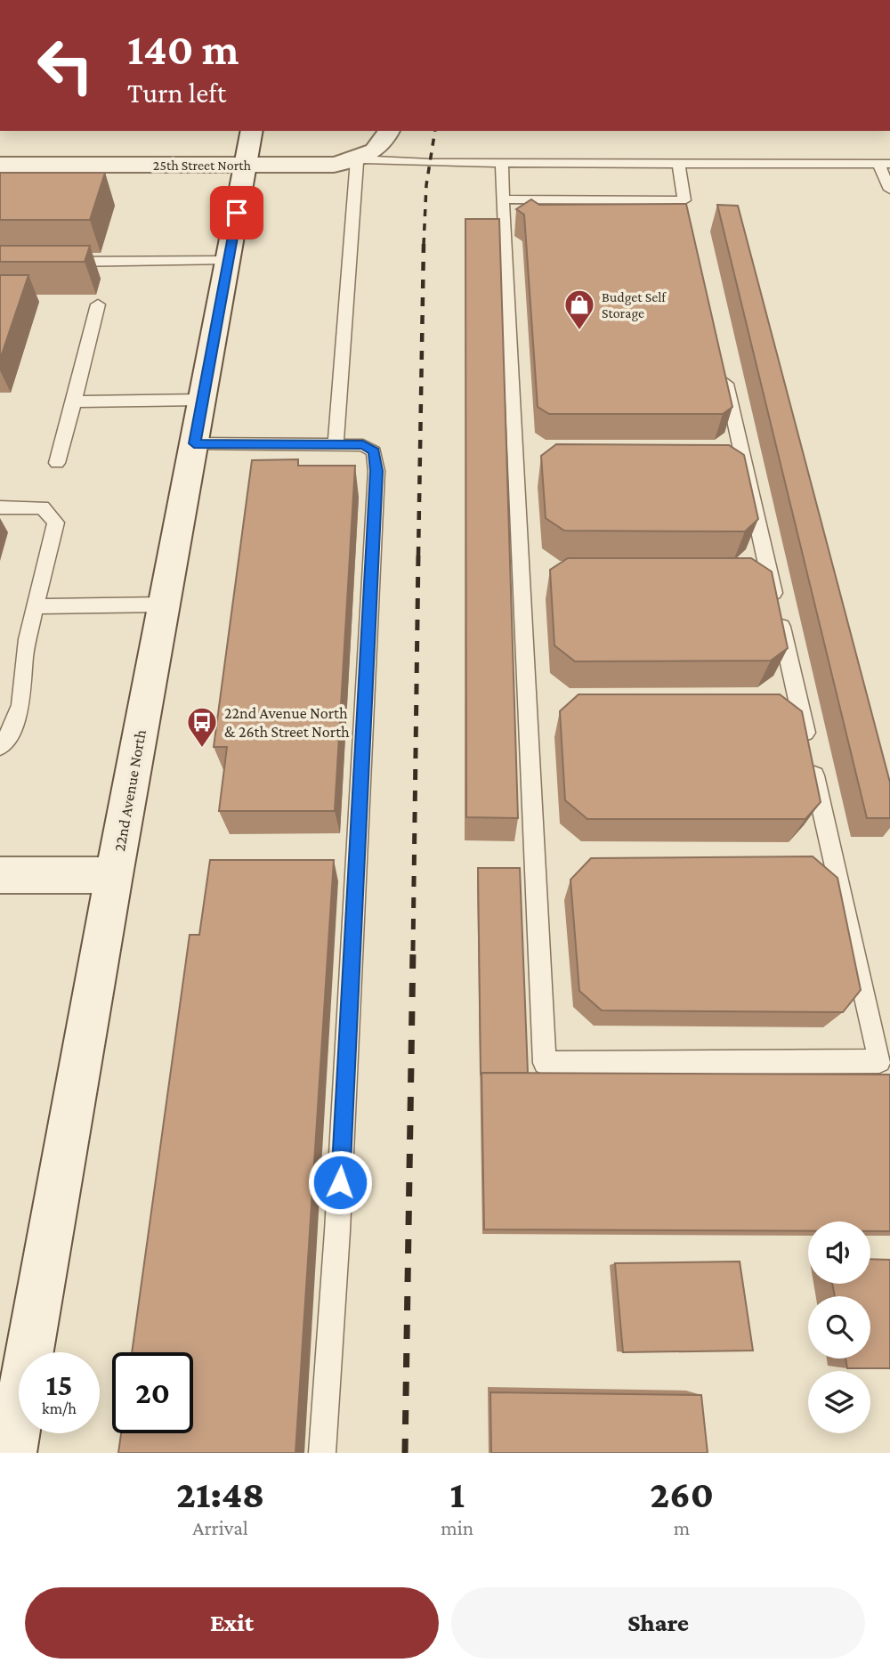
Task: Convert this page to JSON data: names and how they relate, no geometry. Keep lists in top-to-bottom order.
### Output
{
  "streets": {
    "main road": ["25th Street North", "22nd Avenue North"]
  },
  "crossings": [
    ["25th Street North", "22nd Avenue North"]
  ],
  "places": {
    "shop": ["Budget Self Storage"],
    "bus stop": ["22nd Avenue North & 26th Street North"]
  },
  "page": {
    "turn": ["140 m", "Turn left"],
    "speed": "15 km/h",
    "limit": "20",
    "eta": [
      "21:48",
      "Arrival",
      "1",
      "min",
      "260",
      "m"
    ],
    "buttons": ["Exit", "Share"]
  }
}
